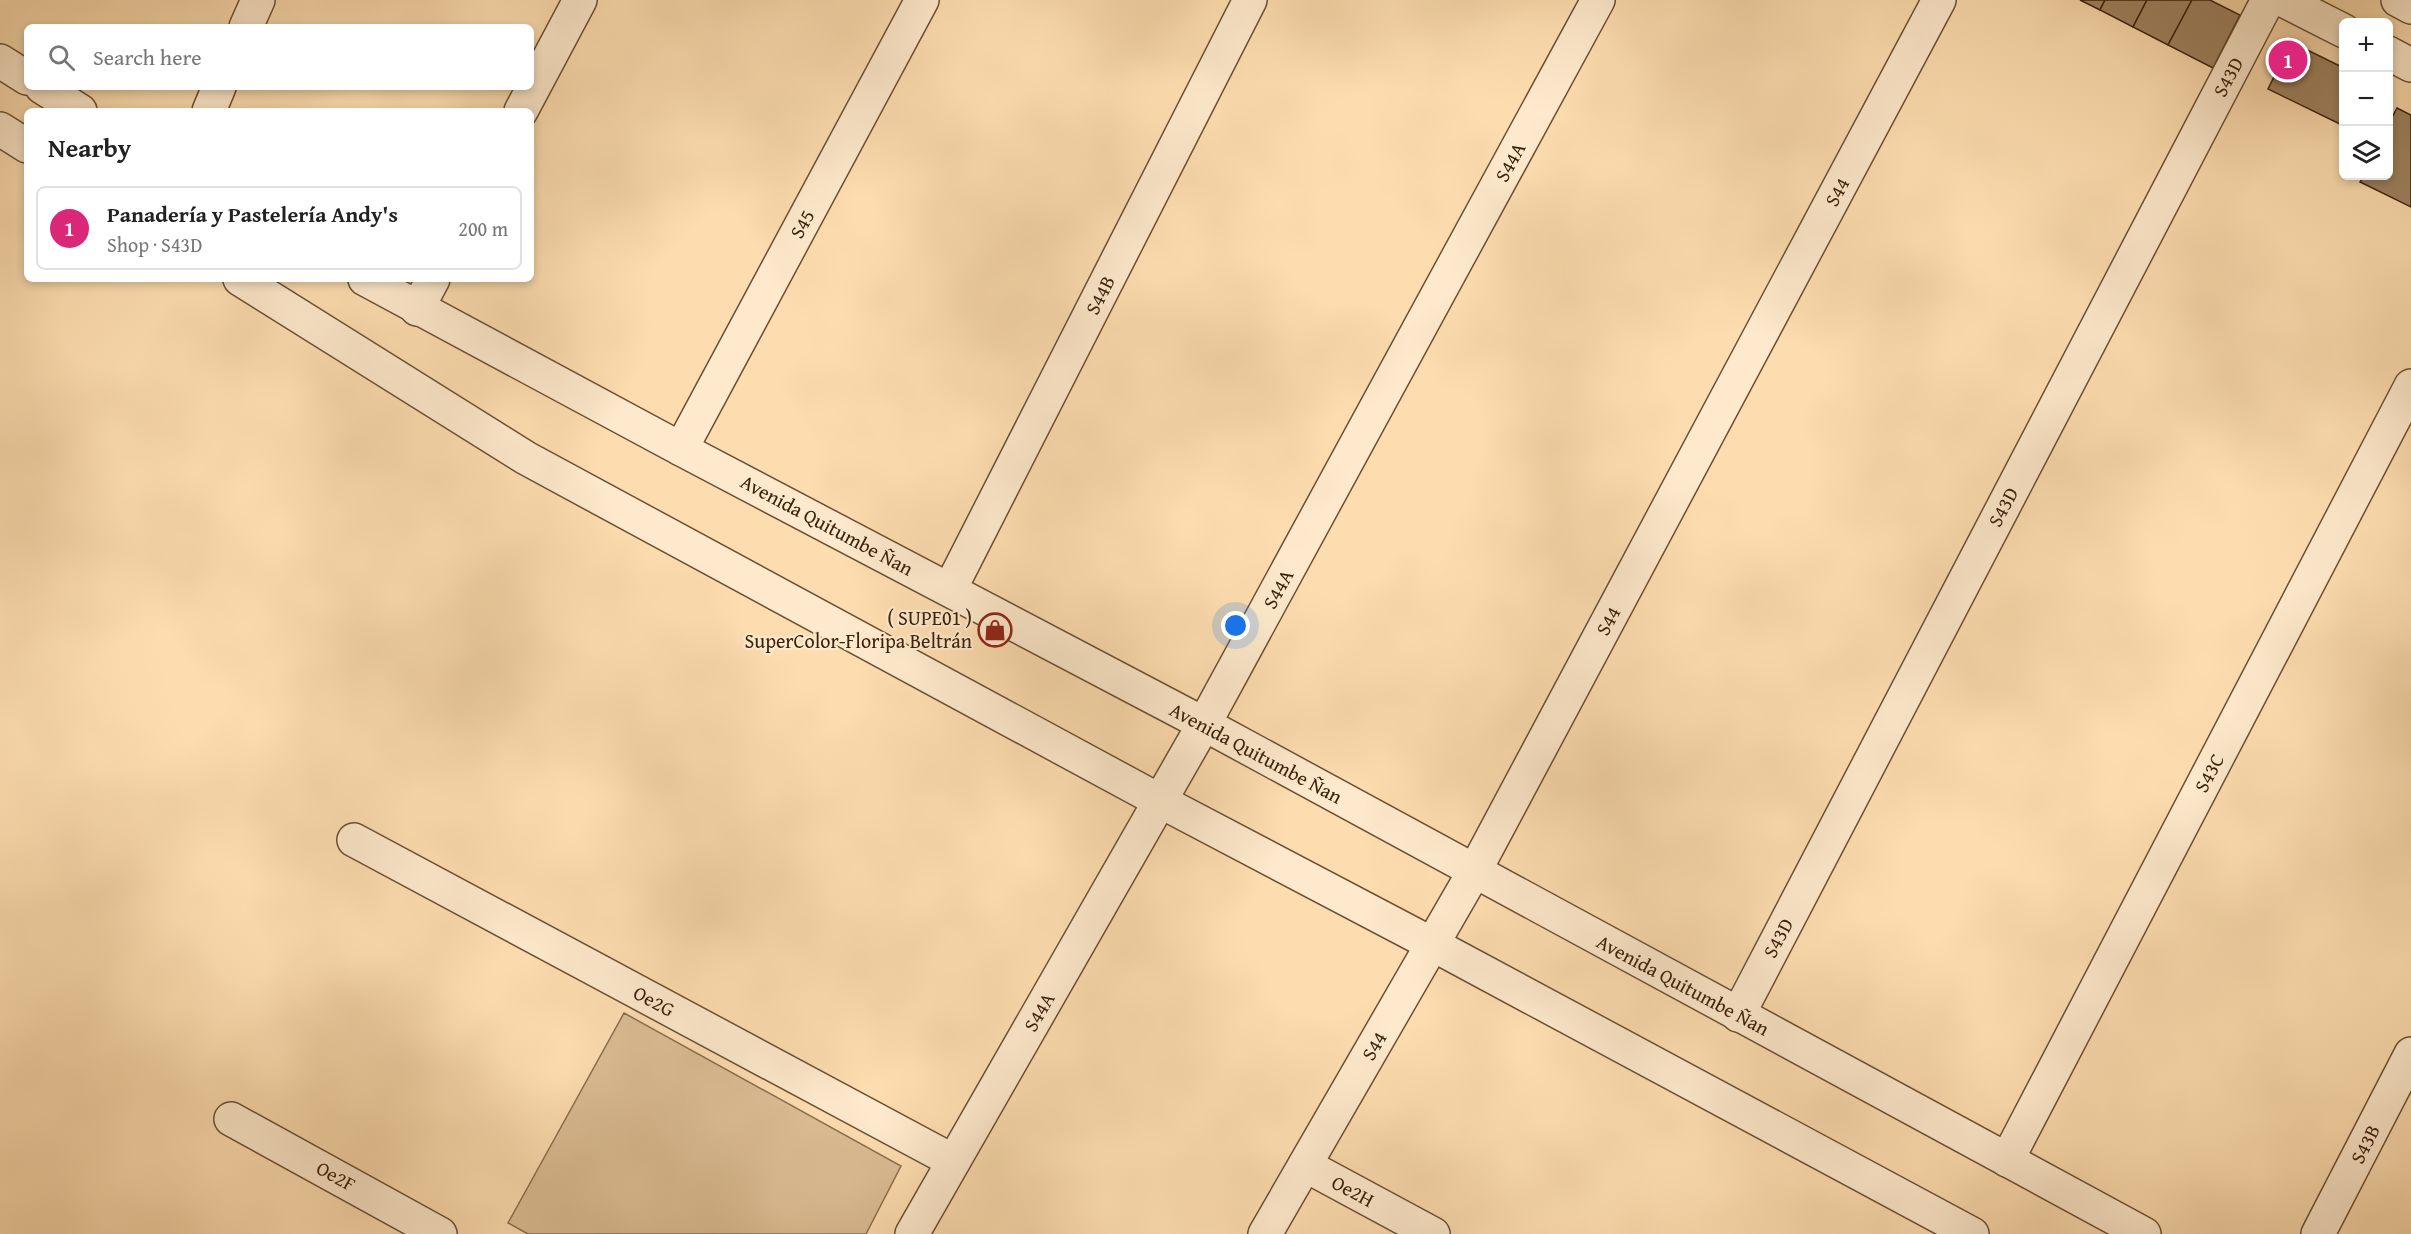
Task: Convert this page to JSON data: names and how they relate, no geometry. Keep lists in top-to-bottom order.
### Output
{
  "streets": {
    "street": [
      "S43D",
      "S44A",
      "S44",
      "S45",
      "S44B",
      "Avenida Quitumbe Ñan",
      "S43C",
      "Oe2G",
      "S43B",
      "Oe2F",
      "Oe2H"
    ]
  },
  "crossings": [
    ["S43D", "Avenida Quitumbe Ñan"],
    ["S44A", "Avenida Quitumbe Ñan"],
    ["S44A", "Oe2G"],
    ["S44", "Avenida Quitumbe Ñan"],
    ["S44", "Oe2H"],
    ["S45", "Avenida Quitumbe Ñan"],
    ["S44B", "Avenida Quitumbe Ñan"],
    ["Avenida Quitumbe Ñan", "S43C"]
  ],
  "places": {
    "shop": ["( SUPE01 ) SuperColor-Floripa Beltrán"]
  },
  "page": {
    "map_buttons": ["+", "−"],
    "search": "Search here",
    "pins": "1",
    "heading": "Nearby",
    "list": [
      {
        "mark": "1",
        "name": "Panadería y Pastelería Andy's",
        "note": "Shop · S43D",
        "value": "200 m"
      }
    ]
  }
}
